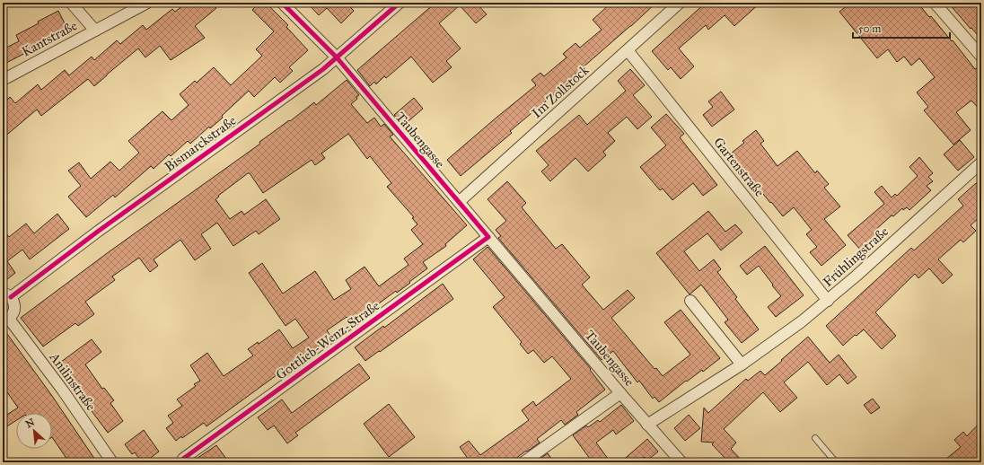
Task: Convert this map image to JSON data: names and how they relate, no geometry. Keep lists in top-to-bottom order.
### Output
{
  "streets": {
    "street": [
      "Kantstraße",
      "Im Zollstock",
      "Taubengasse",
      "Bismarckstraße",
      "Gartenstraße",
      "Frühlingstraße",
      "Gottlieb-Wenz-Straße",
      "Anilinstraße"
    ]
  },
  "crossings": [
    ["Im Zollstock", "Taubengasse"],
    ["Im Zollstock", "Gartenstraße"],
    ["Taubengasse", "Bismarckstraße"],
    ["Taubengasse", "Frühlingstraße"],
    ["Taubengasse", "Gottlieb-Wenz-Straße"],
    ["Gartenstraße", "Frühlingstraße"]
  ],
  "scale_bar": "50 m",
  "north": "top left"
}
